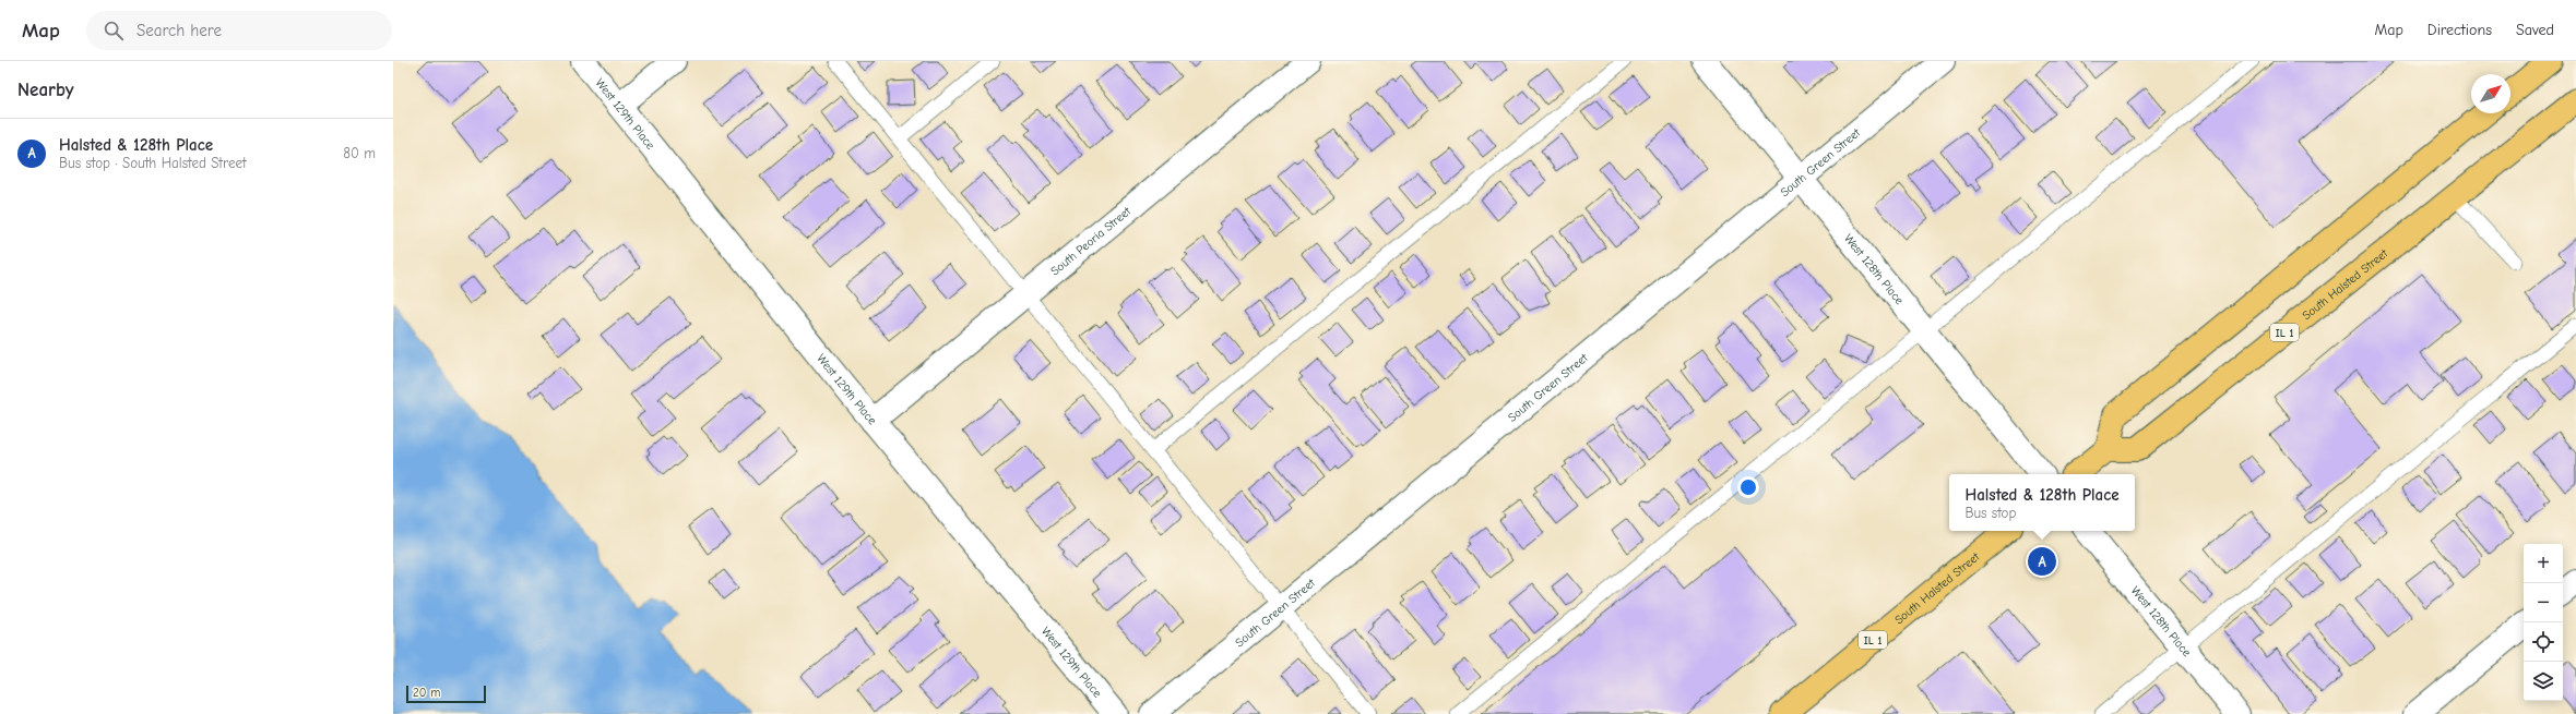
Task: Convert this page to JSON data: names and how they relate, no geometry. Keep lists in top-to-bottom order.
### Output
{
  "streets": {
    "main road": ["South Halsted Street", "IL 1"],
    "street": [
      "West 129th Place",
      "South Green Street",
      "South Peoria Street",
      "West 128th Place"
    ]
  },
  "crossings": [
    ["West 129th Place", "South Peoria Street"],
    ["South Green Street", "West 128th Place"]
  ],
  "scale_bar": "20 m",
  "north": "top right",
  "page": {
    "header": "Map",
    "search": "Search here",
    "nav": ["Map", "Directions", "Saved"],
    "heading": "Nearby",
    "list": [
      {
        "mark": "A",
        "name": "Halsted & 128th Place",
        "note": "Bus stop · South Halsted Street",
        "value": "80 m"
      }
    ],
    "popup": ["Halsted & 128th Place", "Bus stop"],
    "map_buttons": ["+", "−"],
    "pins": "A",
    "scale": "20 m"
  }
}
